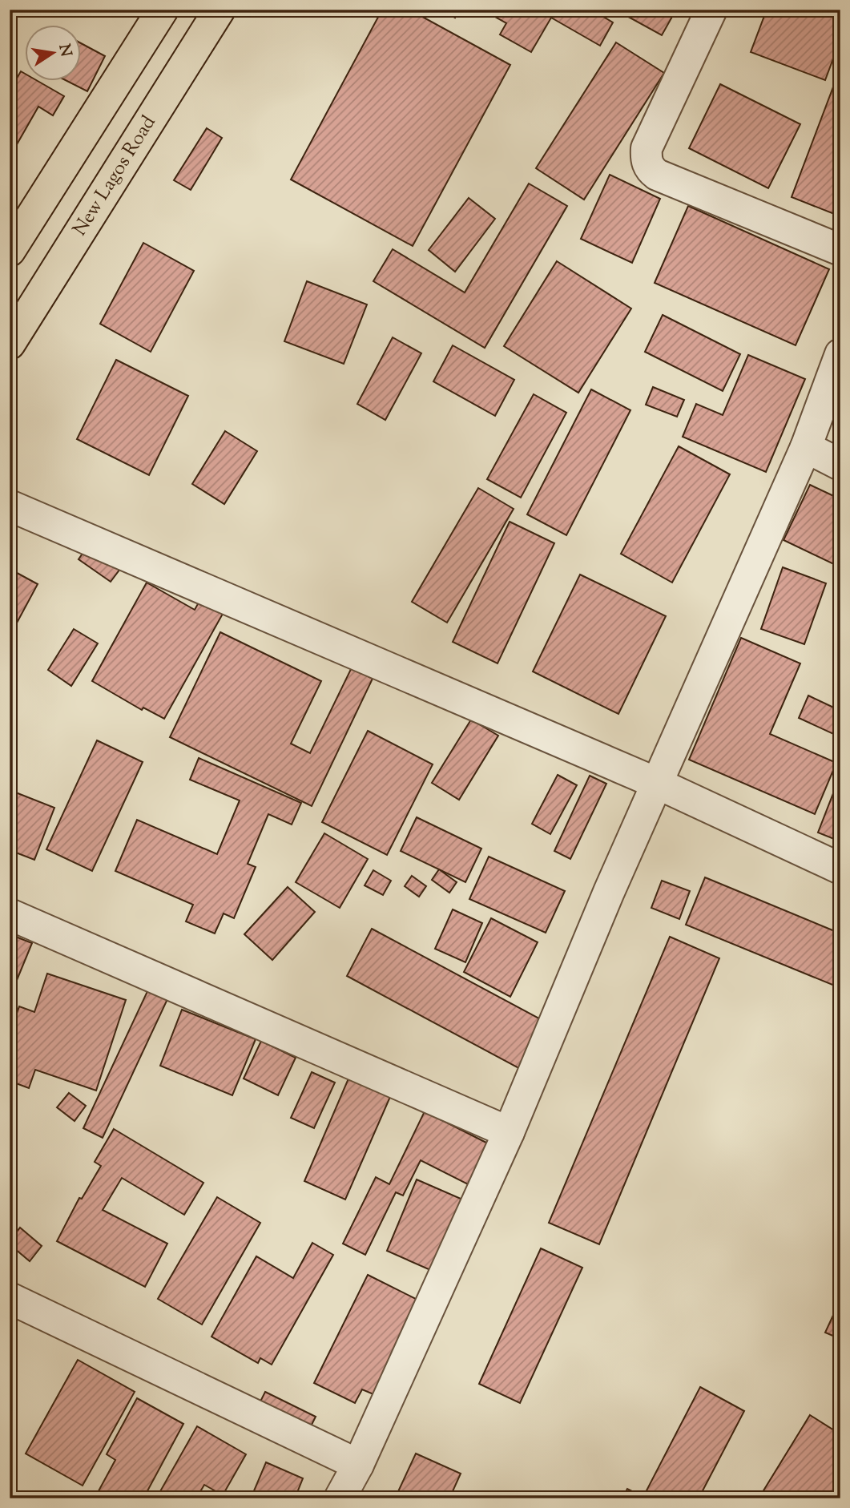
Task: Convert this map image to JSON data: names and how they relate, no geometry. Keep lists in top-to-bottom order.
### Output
{
  "streets": {
    "main road": ["New Lagos Road"]
  },
  "north": "right"
}
